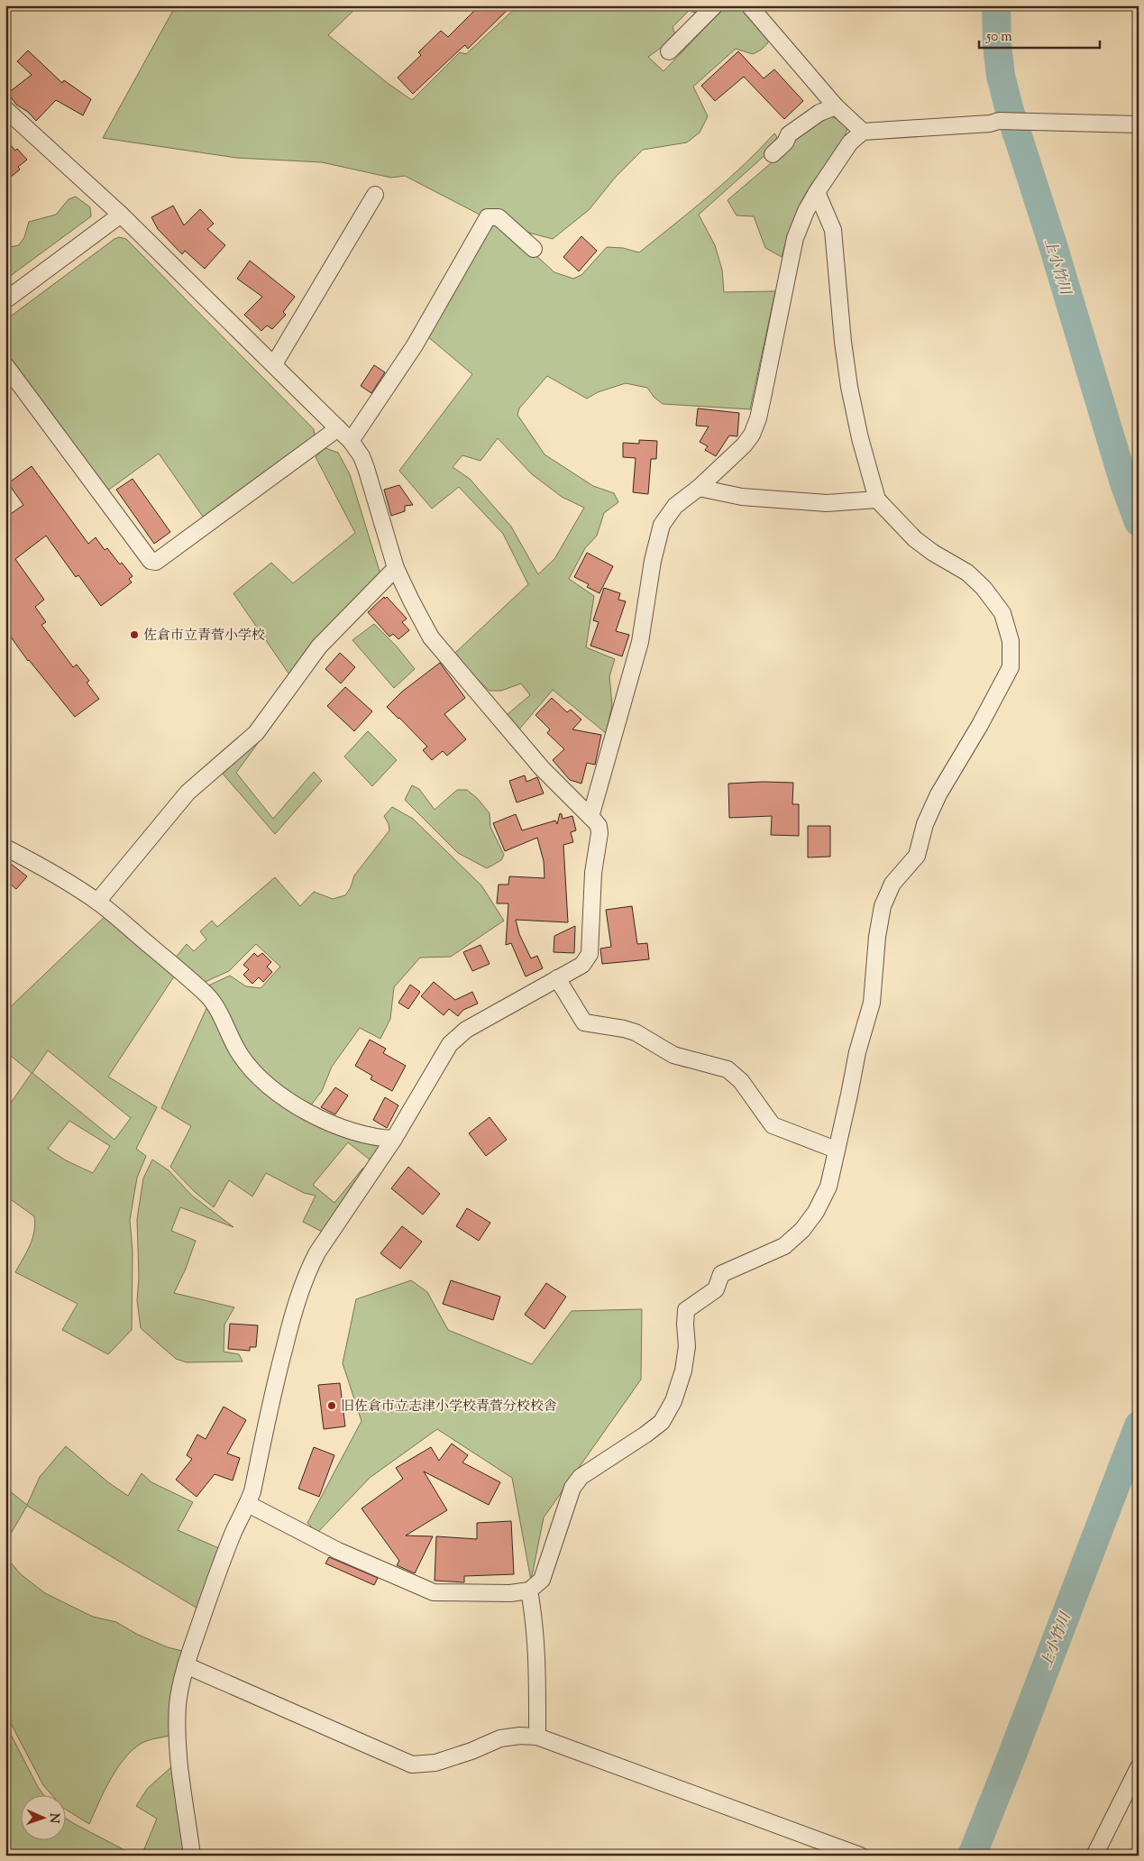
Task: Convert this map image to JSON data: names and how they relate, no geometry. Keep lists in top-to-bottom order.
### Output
{
  "water": ["上小竹川"],
  "places": ["佐倉市立青菅小学校", "旧佐倉市立志津小学校青菅分校校舎"],
  "scale_bar": "50 m",
  "north": "right"
}
